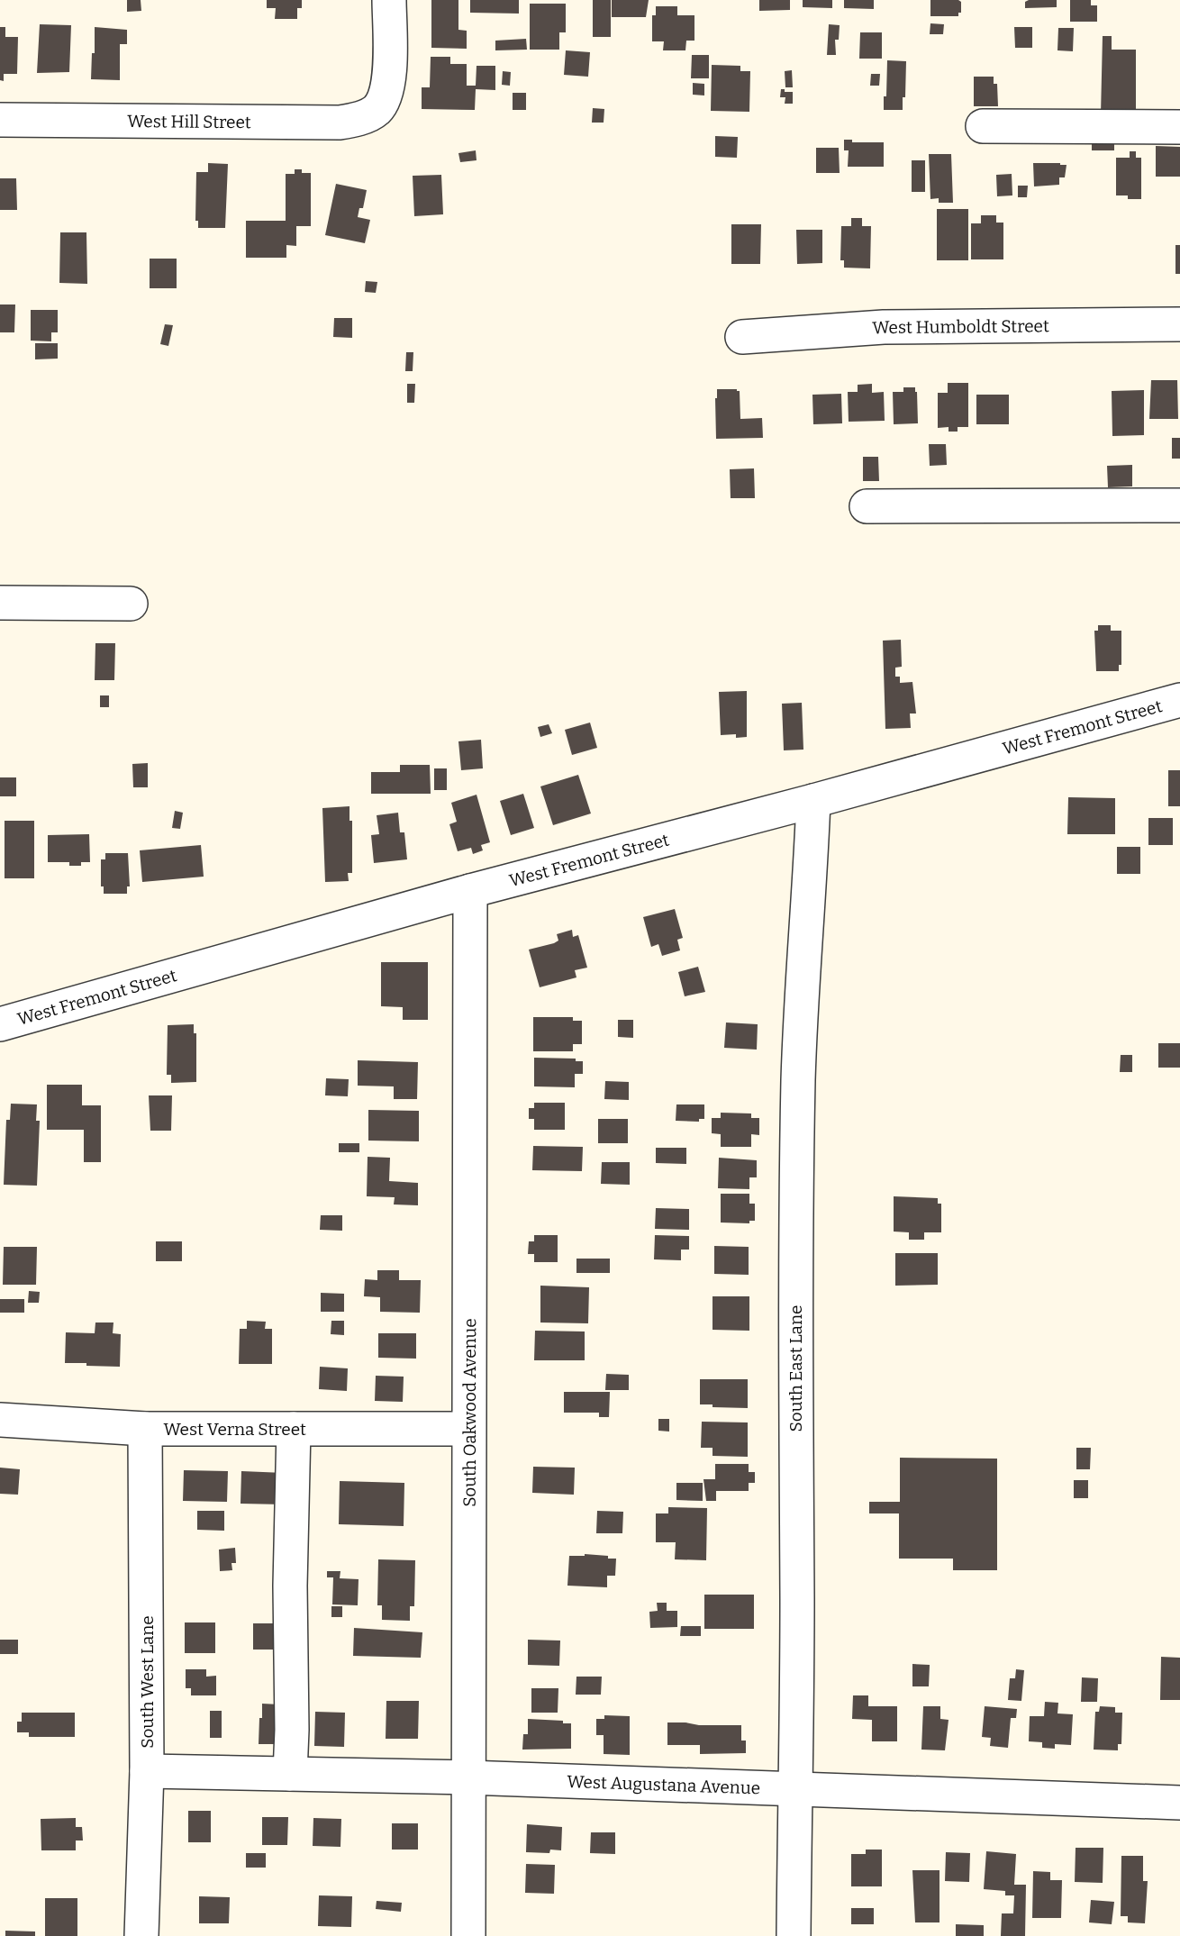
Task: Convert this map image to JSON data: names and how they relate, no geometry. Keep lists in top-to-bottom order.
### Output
{
  "streets": {
    "street": [
      "West Hill Street",
      "West Humboldt Street",
      "West Fremont Street",
      "South East Lane",
      "South Oakwood Avenue",
      "West Verna Street",
      "South West Lane",
      "West Augustana Avenue"
    ]
  },
  "crossings": [
    ["West Fremont Street", "South East Lane"],
    ["West Fremont Street", "South Oakwood Avenue"],
    ["South East Lane", "West Augustana Avenue"],
    ["South Oakwood Avenue", "West Verna Street"],
    ["South Oakwood Avenue", "West Augustana Avenue"],
    ["West Verna Street", "South West Lane"],
    ["South West Lane", "West Augustana Avenue"]
  ]
}
